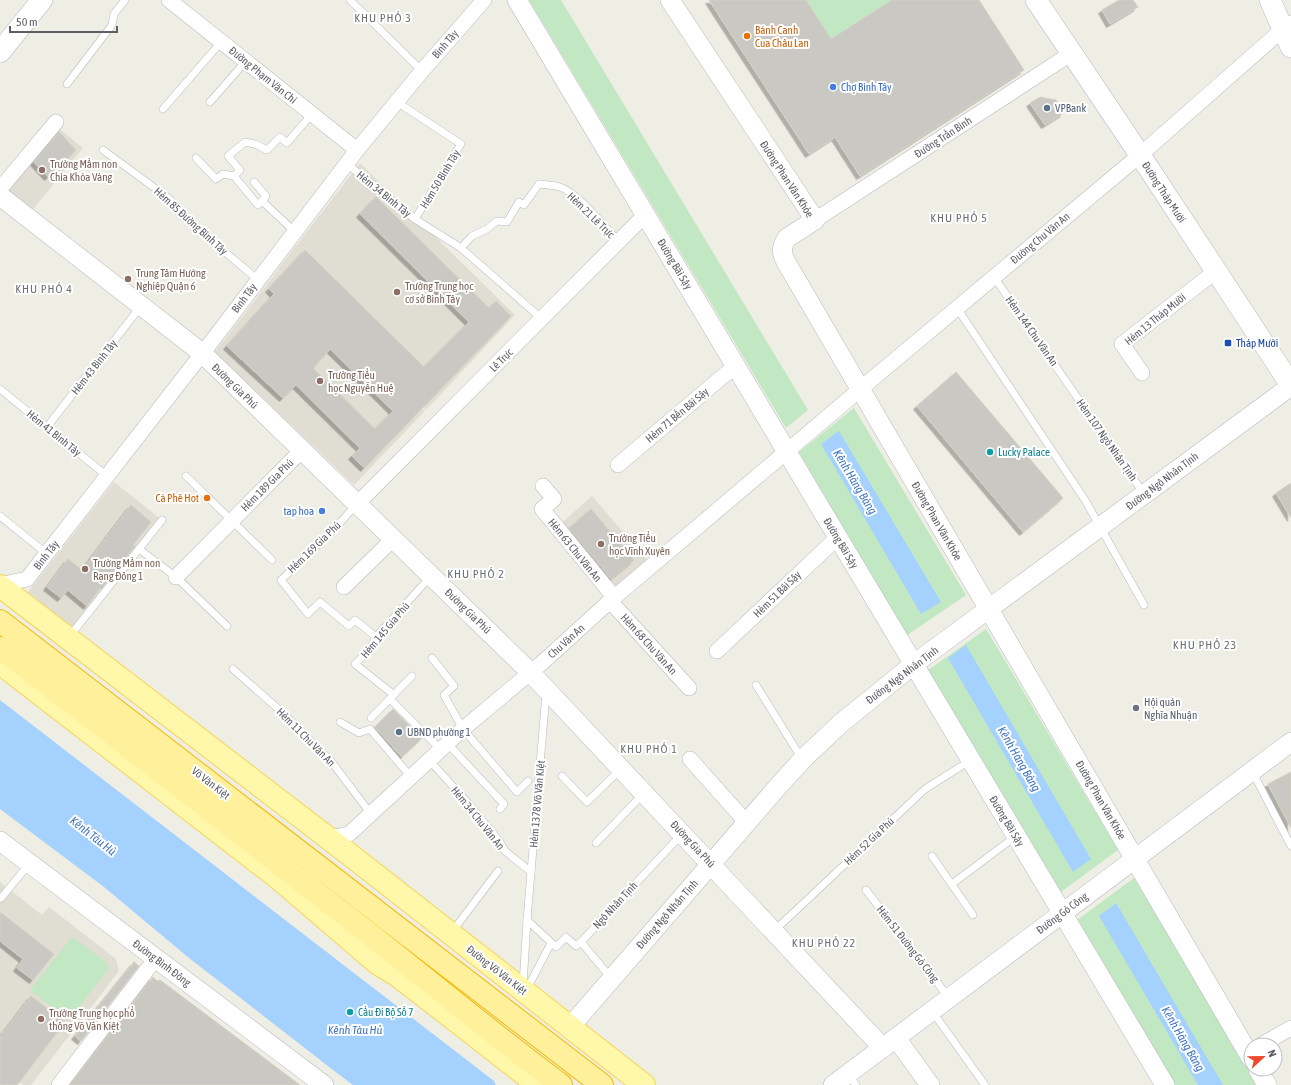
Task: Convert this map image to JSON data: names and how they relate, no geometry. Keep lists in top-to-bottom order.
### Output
{
  "streets": {
    "highway": ["Võ Văn Kiệt"],
    "main road": ["Đường Tháp Mười", "Đường Võ Văn Kiệt"],
    "street": [
      "Bình Tây",
      "Đường Phạm Văn Chí",
      "Đường Trần Bình",
      "Đường Phan Văn Khỏe",
      "Đường Chu Văn An",
      "Đường Bãi Sậy",
      "Hẻm 13 Tháp Mười",
      "Lê Trực",
      "Đường Gia Phú",
      "Hẻm 71 Bến Bãi Sậy",
      "Đường Ngô Nhân Tịnh",
      "Hẻm 189 Gia Phú",
      "Hẻm 63 Chu Văn An",
      "Hẻm 51 Bãi Sậy",
      "Chu Văn An",
      "Hẻm 68 Chu Văn An",
      "Đường Gò Công",
      "Đường Bình Đông"
    ],
    "lane": [
      "Hẻm 50 Bình Tây",
      "Hẻm 34 Bình Tây",
      "Hẻm 21 Lê Trực",
      "Hẻm 85 Đường Bình Tây",
      "Hẻm 144 Chu Văn An",
      "Hẻm 43 Bình Tây",
      "Hẻm 41 Bình Tây",
      "Hẻm 107 Ngô Nhân Tịnh",
      "Hẻm 169 Gia Phú",
      "Hẻm 145 Gia Phú",
      "Hẻm 11 Chu Văn An",
      "Hẻm 1378 Võ Văn Kiệt",
      "Hẻm 34 Chu Văn An",
      "Hẻm 52 Gia Phú",
      "Ngô Nhân Tịnh",
      "Hẻm 51 Đường Gò Công"
    ]
  },
  "crossings": [
    ["Bình Tây", "Đường Phạm Văn Chí"],
    ["Bình Tây", "Hẻm 50 Bình Tây"],
    ["Bình Tây", "Hẻm 34 Bình Tây"],
    ["Bình Tây", "Hẻm 85 Đường Bình Tây"],
    ["Bình Tây", "Đường Gia Phú"],
    ["Bình Tây", "Hẻm 41 Bình Tây"],
    ["Đường Trần Bình", "Đường Phan Văn Khỏe"],
    ["Đường Trần Bình", "Đường Tháp Mười"],
    ["Hẻm 50 Bình Tây", "Hẻm 34 Bình Tây"],
    ["Đường Phan Văn Khỏe", "Đường Chu Văn An"],
    ["Đường Phan Văn Khỏe", "Đường Ngô Nhân Tịnh"],
    ["Đường Phan Văn Khỏe", "Đường Gò Công"],
    ["Đường Tháp Mười", "Đường Chu Văn An"],
    ["Đường Tháp Mười", "Hẻm 13 Tháp Mười"],
    ["Đường Tháp Mười", "Đường Ngô Nhân Tịnh"],
    ["Hẻm 34 Bình Tây", "Hẻm 21 Lê Trực"],
    ["Hẻm 34 Bình Tây", "Lê Trực"],
    ["Hẻm 21 Lê Trực", "Lê Trực"],
    ["Đường Chu Văn An", "Đường Bãi Sậy"],
    ["Đường Chu Văn An", "Hẻm 144 Chu Văn An"],
    ["Đường Chu Văn An", "Chu Văn An"],
    ["Đường Bãi Sậy", "Lê Trực"],
    ["Đường Bãi Sậy", "Hẻm 71 Bến Bãi Sậy"],
    ["Đường Bãi Sậy", "Đường Ngô Nhân Tịnh"],
    ["Đường Bãi Sậy", "Hẻm 51 Bãi Sậy"],
    ["Đường Bãi Sậy", "Chu Văn An"],
    ["Đường Bãi Sậy", "Hẻm 52 Gia Phú"],
    ["Đường Bãi Sậy", "Đường Gò Công"],
    ["Hẻm 144 Chu Văn An", "Hẻm 107 Ngô Nhân Tịnh"],
    ["Lê Trực", "Đường Gia Phú"],
    ["Lê Trực", "Hẻm 169 Gia Phú"],
    ["Hẻm 43 Bình Tây", "Đường Gia Phú"],
    ["Hẻm 43 Bình Tây", "Hẻm 41 Bình Tây"],
    ["Đường Gia Phú", "Đường Ngô Nhân Tịnh"],
    ["Đường Gia Phú", "Hẻm 189 Gia Phú"],
    ["Đường Gia Phú", "Hẻm 169 Gia Phú"],
    ["Đường Gia Phú", "Hẻm 145 Gia Phú"],
    ["Đường Gia Phú", "Chu Văn An"],
    ["Đường Gia Phú", "Hẻm 1378 Võ Văn Kiệt"],
    ["Đường Gia Phú", "Hẻm 52 Gia Phú"],
    ["Đường Gia Phú", "Ngô Nhân Tịnh"],
    ["Đường Gia Phú", "Đường Gò Công"],
    ["Hẻm 107 Ngô Nhân Tịnh", "Đường Ngô Nhân Tịnh"],
    ["Đường Ngô Nhân Tịnh", "Đường Võ Văn Kiệt"],
    ["Hẻm 169 Gia Phú", "Hẻm 145 Gia Phú"],
    ["Hẻm 63 Chu Văn An", "Chu Văn An"],
    ["Hẻm 63 Chu Văn An", "Hẻm 68 Chu Văn An"],
    ["Chu Văn An", "Hẻm 68 Chu Văn An"],
    ["Chu Văn An", "Hẻm 11 Chu Văn An"],
    ["Chu Văn An", "Hẻm 34 Chu Văn An"],
    ["Chu Văn An", "Đường Võ Văn Kiệt"],
    ["Hẻm 1378 Võ Văn Kiệt", "Hẻm 34 Chu Văn An"],
    ["Hẻm 1378 Võ Văn Kiệt", "Đường Võ Văn Kiệt"],
    ["Đường Gò Công", "Hẻm 51 Đường Gò Công"]
  ],
  "districts": [
    "KHU PHỐ 3",
    "KHU PHỐ 5",
    "KHU PHỐ 4",
    "KHU PHỐ 2",
    "KHU PHỐ 23",
    "KHU PHỐ 1",
    "KHU PHỐ 22"
  ],
  "water": ["Kênh Hàng Bàng", "Kênh Tàu Hủ"],
  "places": {
    "other": [
      "Bánh Canh Cua Châu Lan",
      "Chợ Bình Tây",
      "VPBank",
      "Trường Mầm non Chìa Khóa Vàng",
      "Trung Tâm Hướng Nghiệp Quận 6",
      "Trường Trung học cơ sở Bình Tây",
      "Trường Tiểu học Nguyễn Huệ",
      "Lucky Palace",
      "Cà Phê Hot",
      "tap hoa",
      "Trường Tiểu học Vĩnh Xuyên",
      "Trường Mầm non Rạng Đông 1",
      "Hội quán Nghĩa Nhuận",
      "UBND phường 1",
      "Cầu Đi Bộ Số 7",
      "Trường Trung học phổ thông Võ Văn Kiệt"
    ],
    "transit": ["Tháp Mười"]
  },
  "scale_bar": "50 m",
  "north": "right"
}
